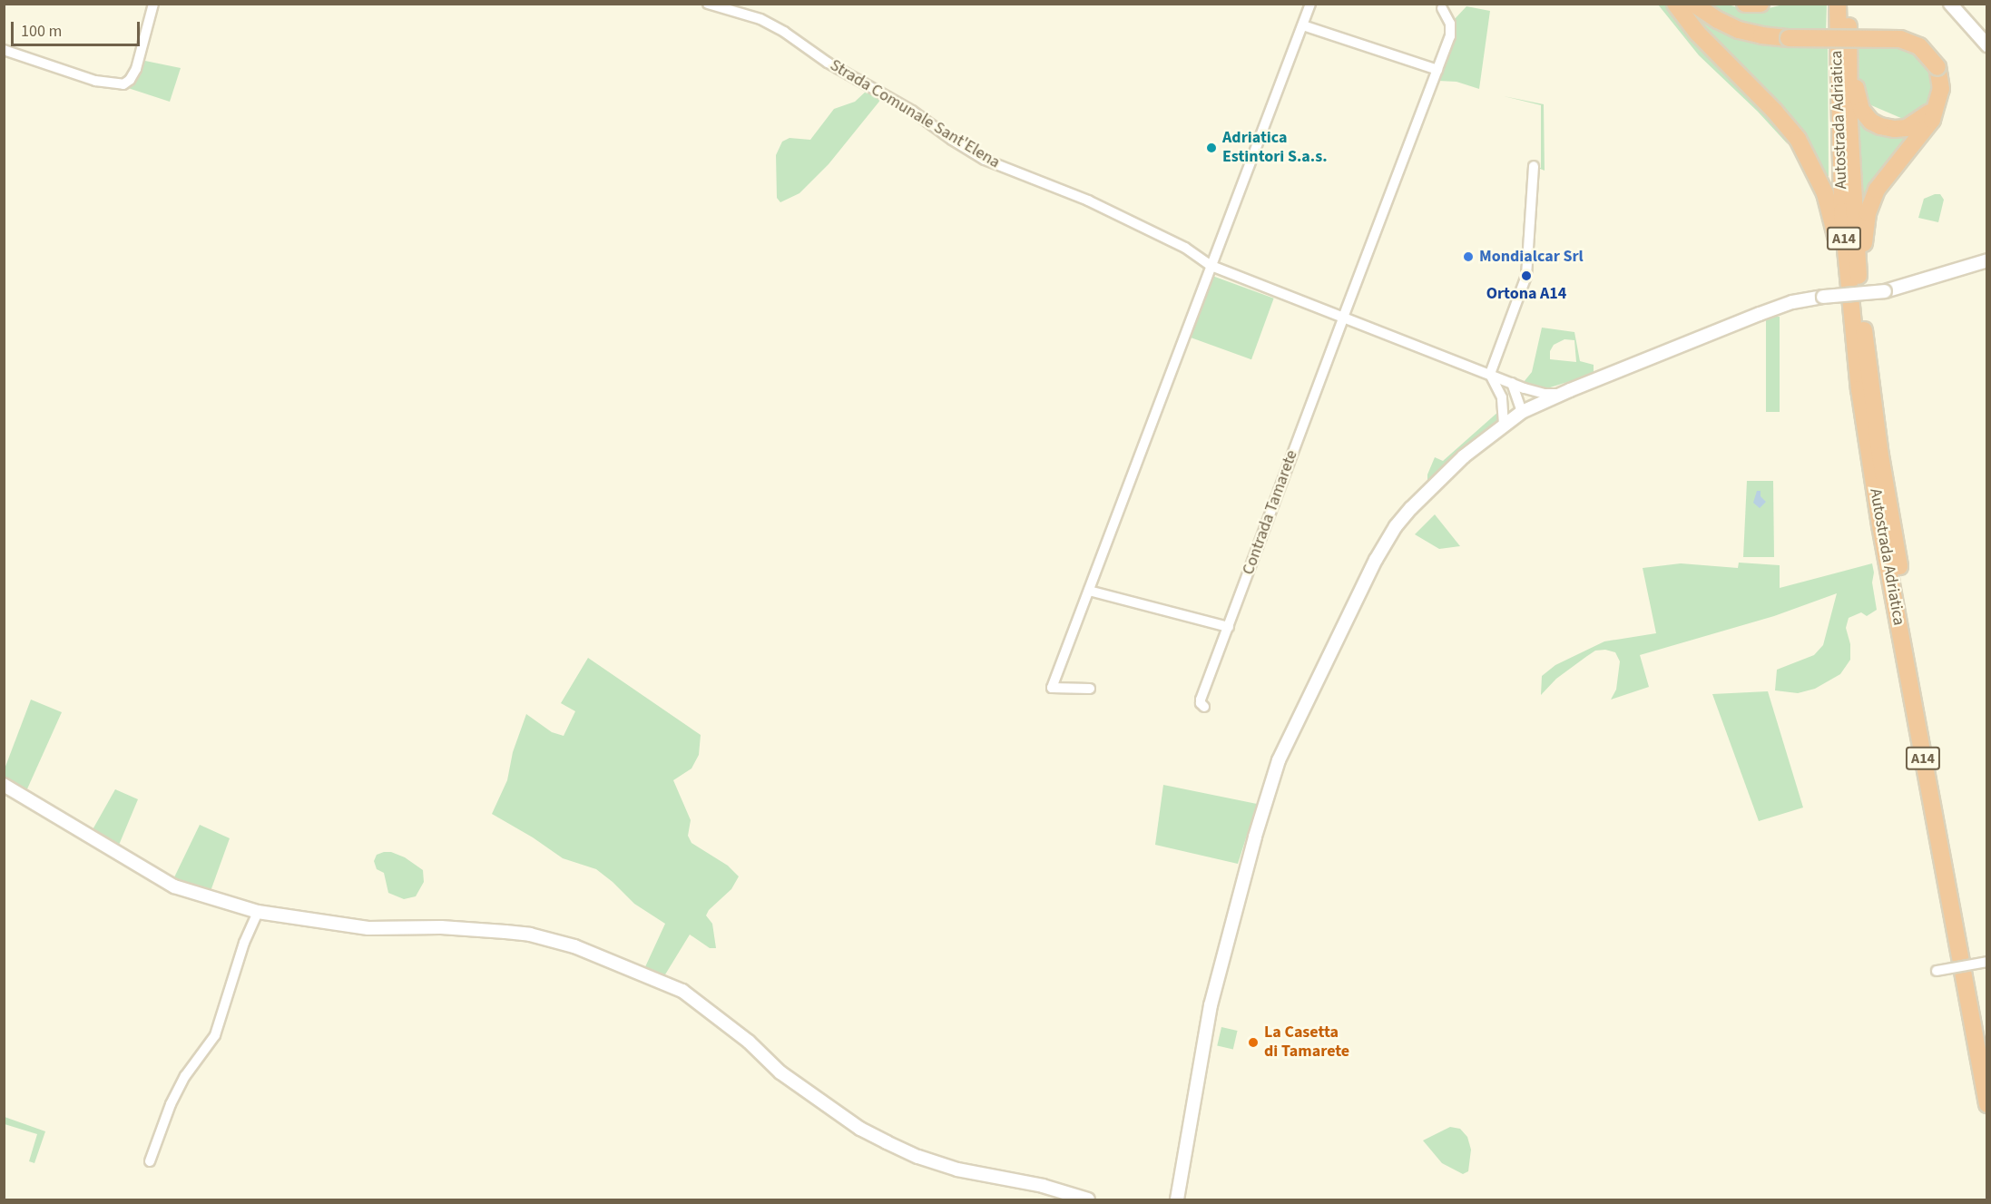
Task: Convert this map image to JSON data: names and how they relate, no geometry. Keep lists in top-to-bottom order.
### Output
{
  "streets": {
    "highway": ["Autostrada Adriatica", "A14"],
    "street": ["Strada Comunale Sant'Elena", "Contrada Tamarete"]
  },
  "crossings": [
    ["Strada Comunale Sant'Elena", "Contrada Tamarete"]
  ],
  "places": [
    "Adriatica Estintori S.a.s.",
    "Mondialcar Srl",
    "Ortona A14",
    "La Casetta di Tamarete"
  ],
  "scale_bar": "100 m"
}
